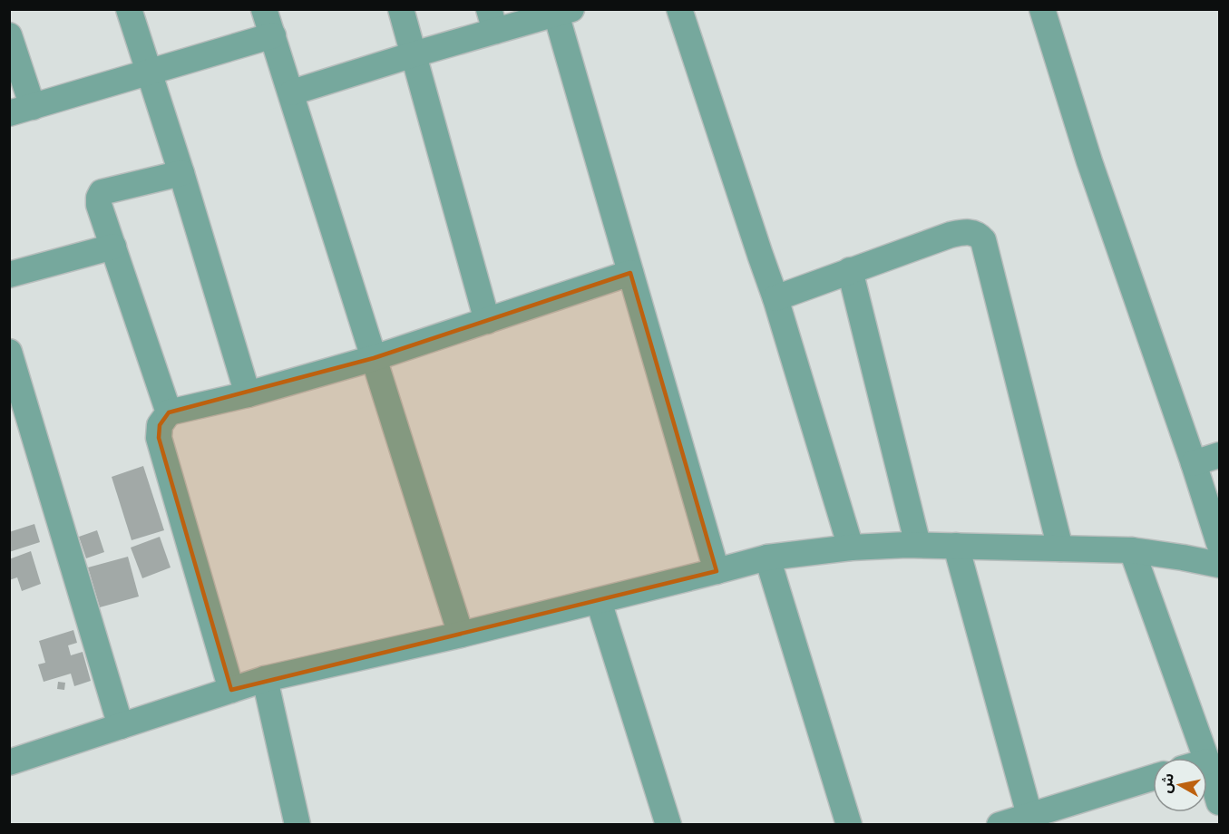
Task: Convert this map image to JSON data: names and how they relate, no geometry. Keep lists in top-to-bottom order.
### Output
{
  "north": "left"
}
